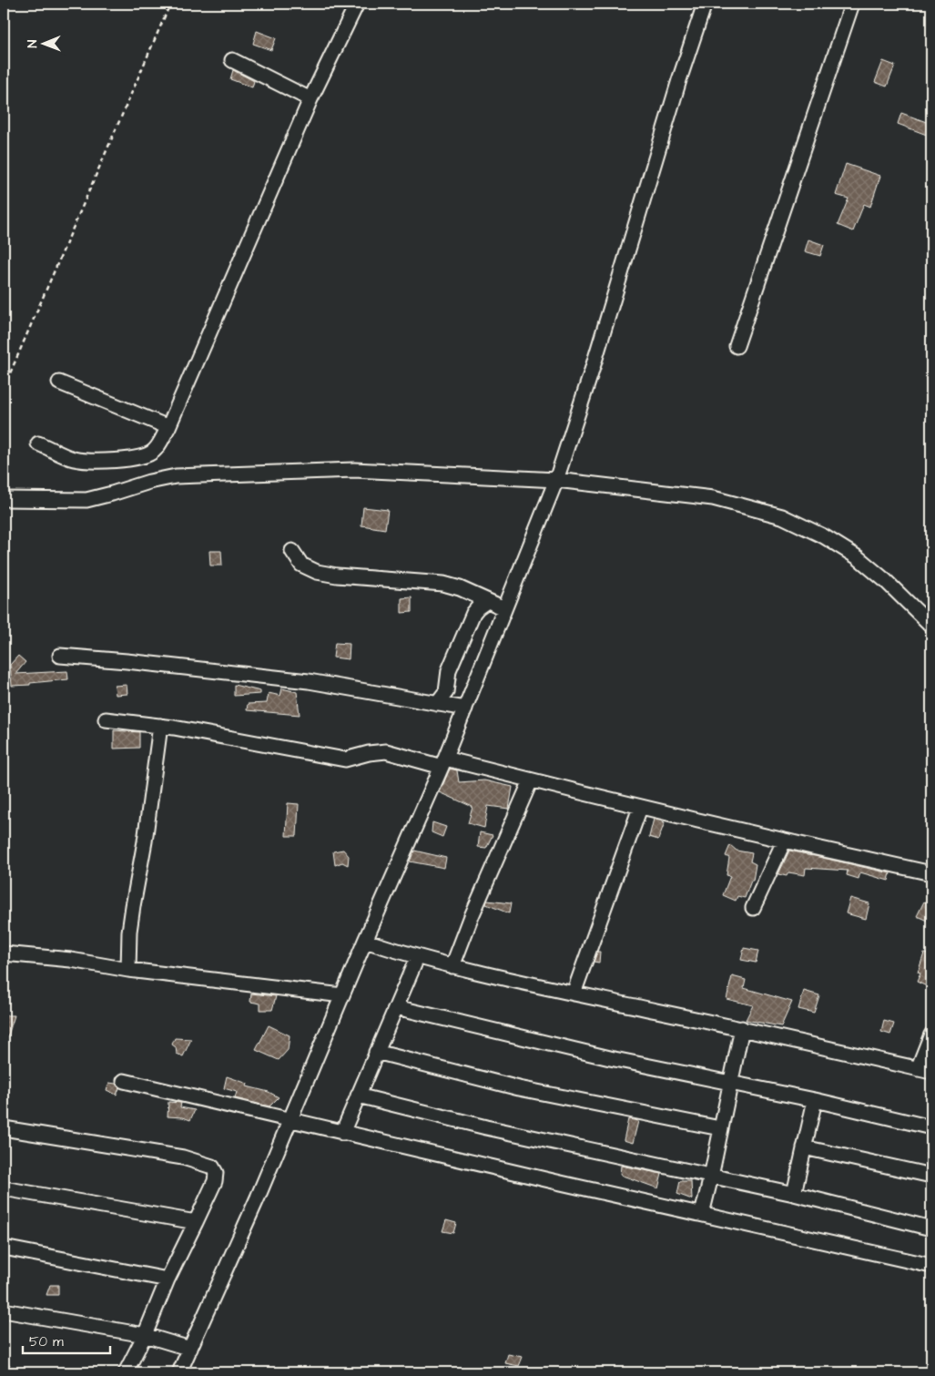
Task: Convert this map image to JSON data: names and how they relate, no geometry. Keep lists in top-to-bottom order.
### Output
{
  "scale_bar": "50 m",
  "north": "left"
}
